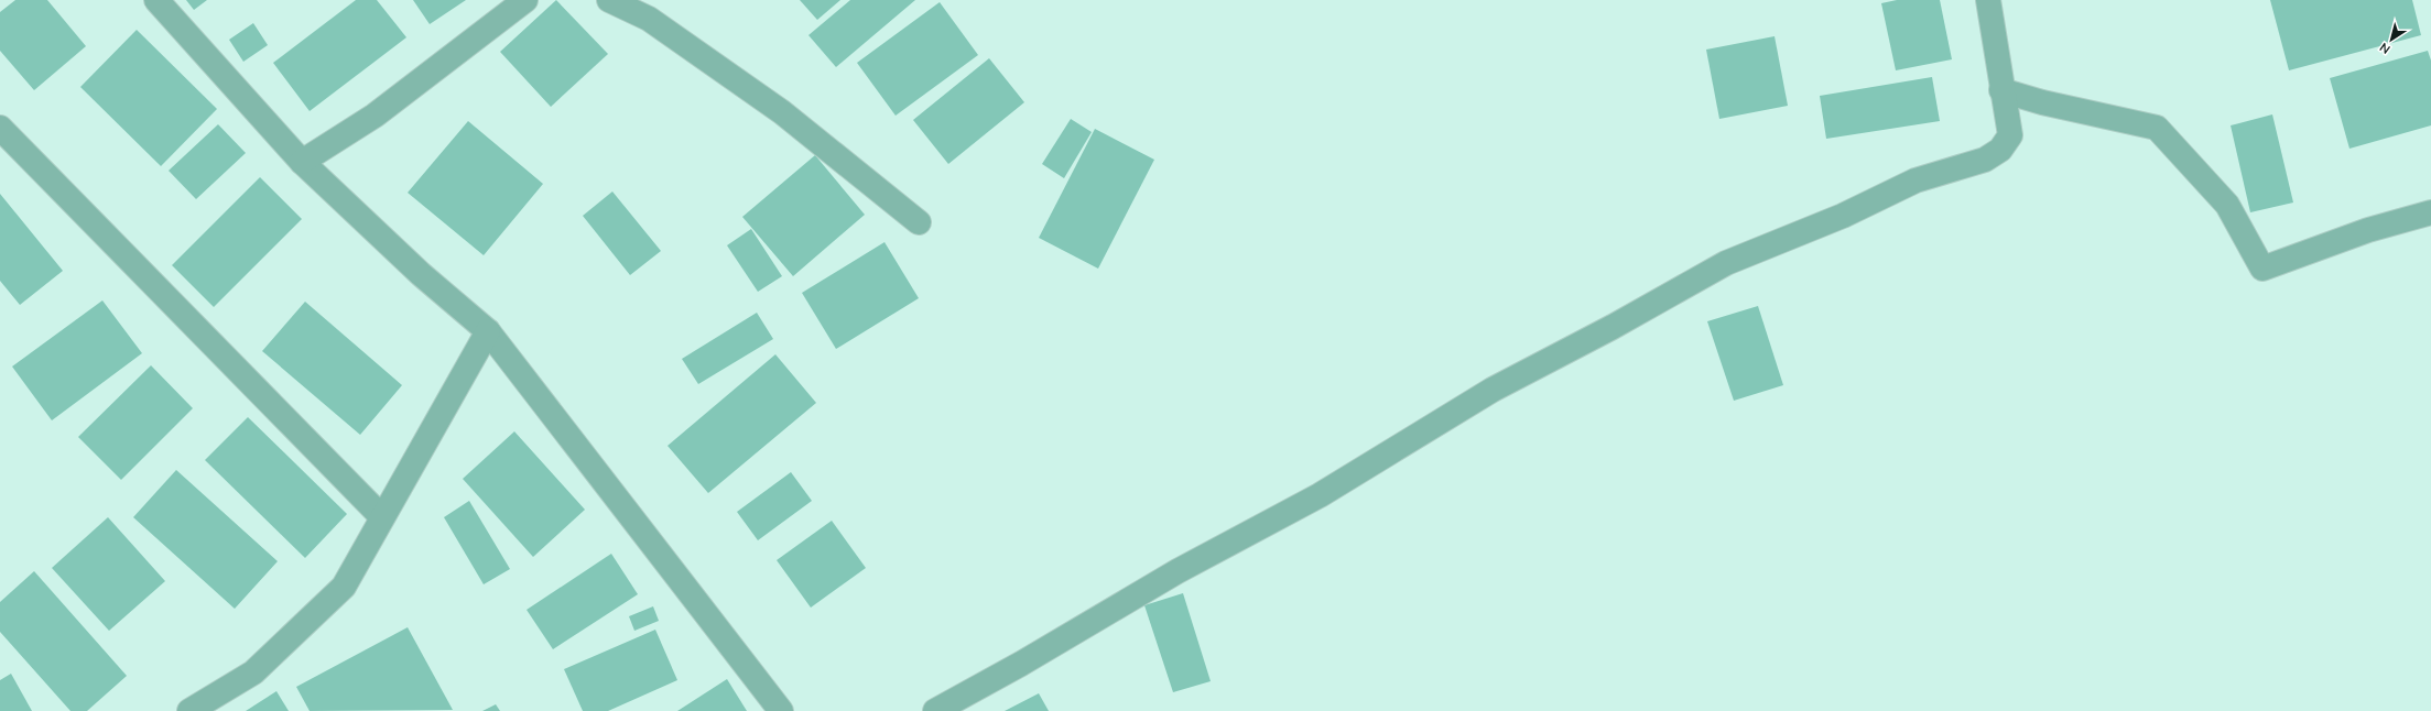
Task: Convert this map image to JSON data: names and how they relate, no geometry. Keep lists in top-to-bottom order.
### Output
{
  "north": "bottom left"
}
